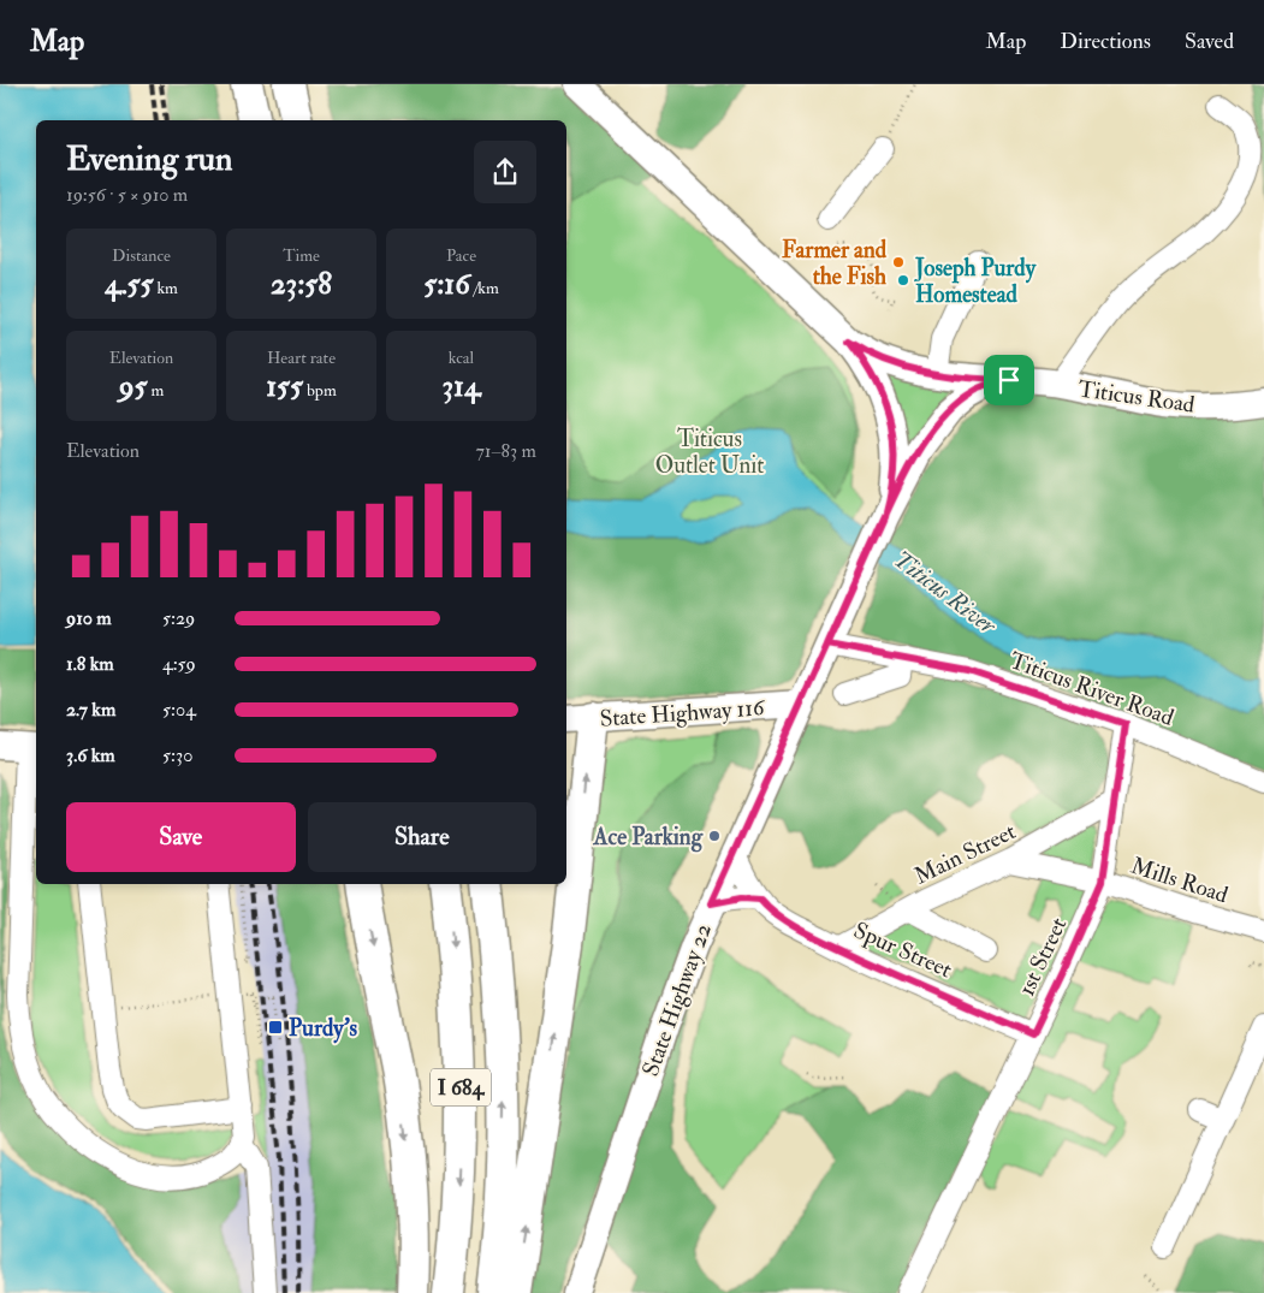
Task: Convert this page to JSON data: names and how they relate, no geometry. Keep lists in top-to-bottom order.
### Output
{
  "streets": {
    "highway": ["I 684"],
    "main road": ["Titicus Road", "State Highway 116", "State Highway 22"],
    "street": [
      "Titicus River Road",
      "Main Street",
      "Mills Road",
      "Spur Street",
      "1st Street"
    ]
  },
  "crossings": [
    ["Titicus Road", "State Highway 22"],
    ["Titicus River Road", "1st Street"],
    ["Titicus River Road", "State Highway 22"],
    ["State Highway 116", "State Highway 22"],
    ["Main Street", "Mills Road"],
    ["Main Street", "Spur Street"],
    ["Main Street", "1st Street"],
    ["Mills Road", "1st Street"],
    ["Spur Street", "1st Street"],
    ["Spur Street", "State Highway 22"]
  ],
  "water": ["Titicus River"],
  "parks": ["Titicus Outlet Unit"],
  "places": {
    "other": ["Farmer and the Fish", "Joseph Purdy Homestead", "Ace Parking"],
    "transit": ["Purdy's"]
  },
  "page": {
    "header": "Map",
    "nav": ["Map", "Directions", "Saved"],
    "heading": ["Evening run", "19:56 · 5 × 910 m"],
    "stats": [
      ["Distance", "4.55 km"],
      ["Time", "23:58"],
      ["Pace", "5:16 /km"],
      ["Elevation", "95 m"],
      ["Heart rate", "155 bpm"],
      ["kcal", "314"]
    ],
    "chart": ["Elevation", "71–83 m"],
    "list": [
      {
        "name": "910 m",
        "note": "5:29"
      },
      {
        "name": "1.8 km",
        "note": "4:59"
      },
      {
        "name": "2.7 km",
        "note": "5:04"
      },
      {
        "name": "3.6 km",
        "note": "5:30"
      }
    ],
    "buttons": ["Save", "Share"]
  }
}
